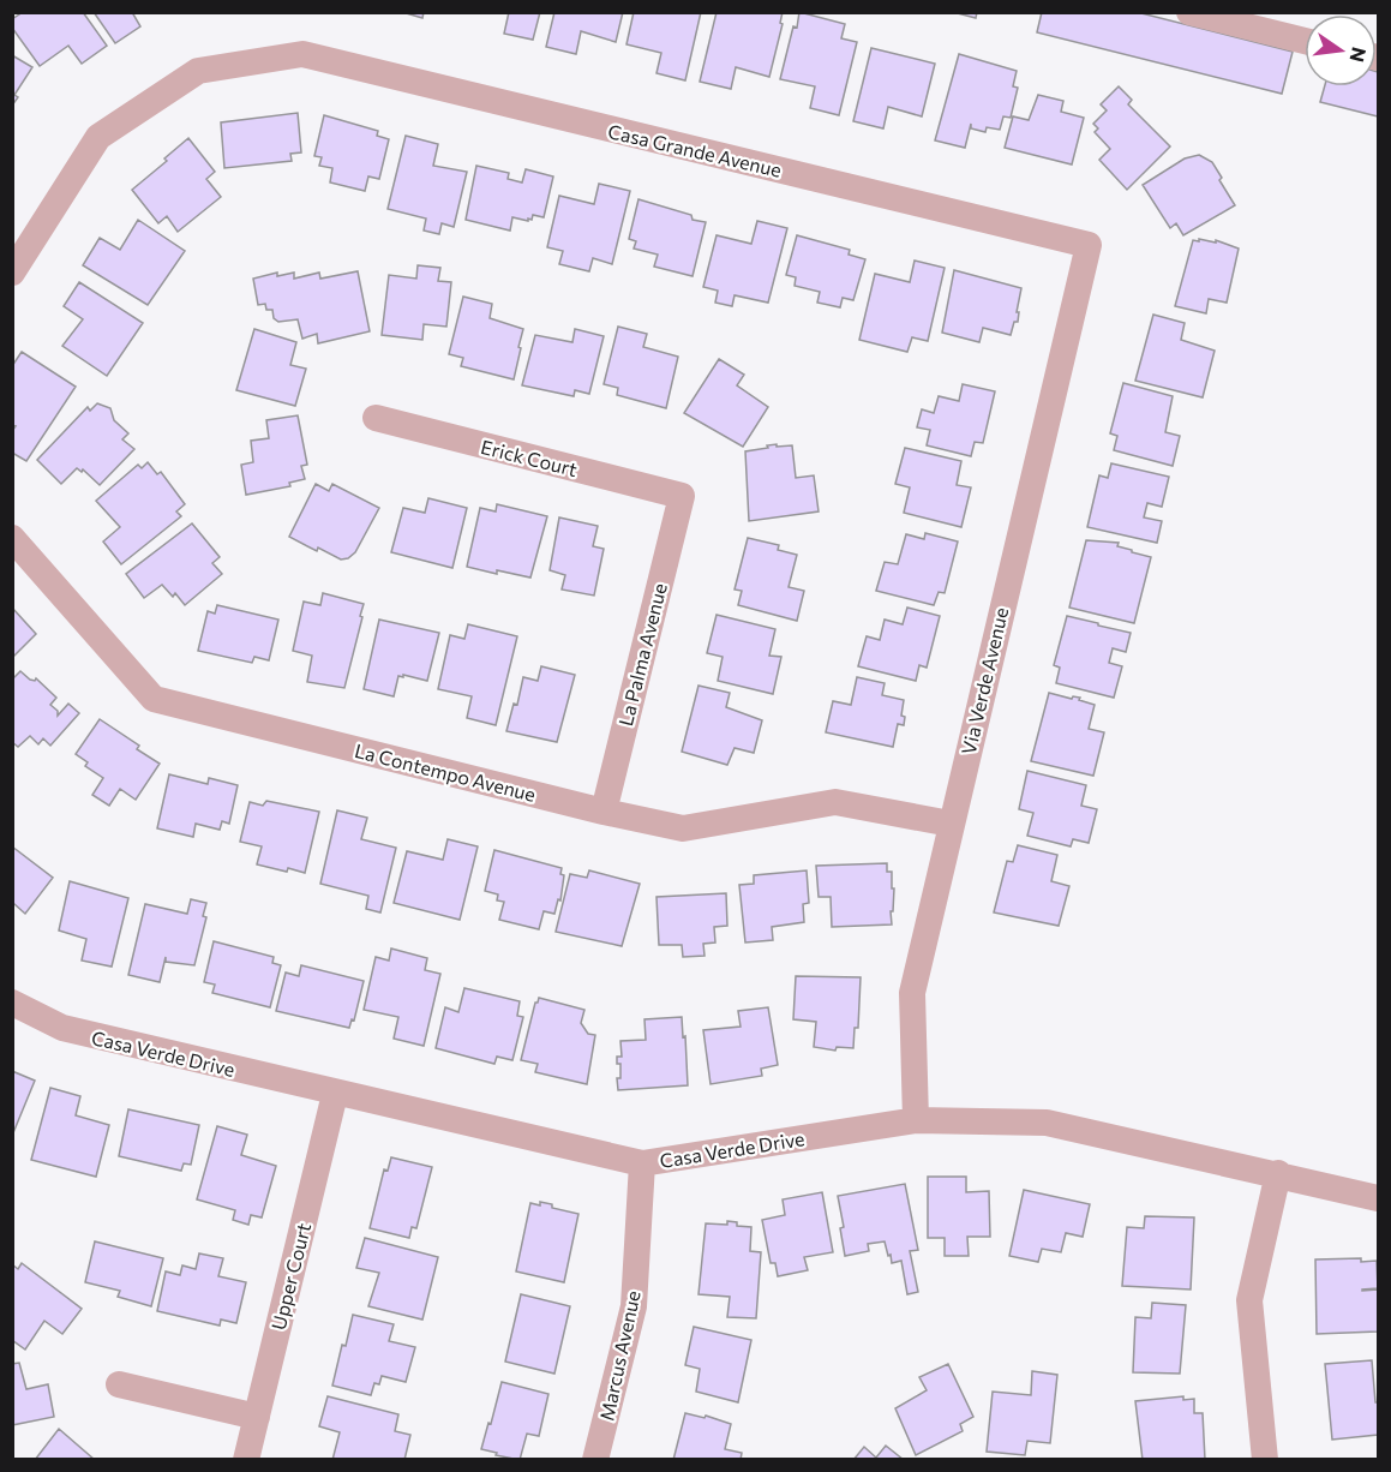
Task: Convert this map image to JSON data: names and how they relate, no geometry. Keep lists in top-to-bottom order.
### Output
{
  "streets": {
    "street": [
      "Casa Grande Avenue",
      "Erick Court",
      "La Palma Avenue",
      "Via Verde Avenue",
      "La Contempo Avenue",
      "Casa Verde Drive",
      "Upper Court",
      "Marcus Avenue"
    ]
  },
  "crossings": [
    ["Casa Grande Avenue", "Via Verde Avenue"],
    ["Erick Court", "La Palma Avenue"],
    ["La Palma Avenue", "La Contempo Avenue"],
    ["Via Verde Avenue", "La Contempo Avenue"],
    ["Via Verde Avenue", "Casa Verde Drive"],
    ["Casa Verde Drive", "Upper Court"],
    ["Casa Verde Drive", "Marcus Avenue"]
  ],
  "north": "right"
}
